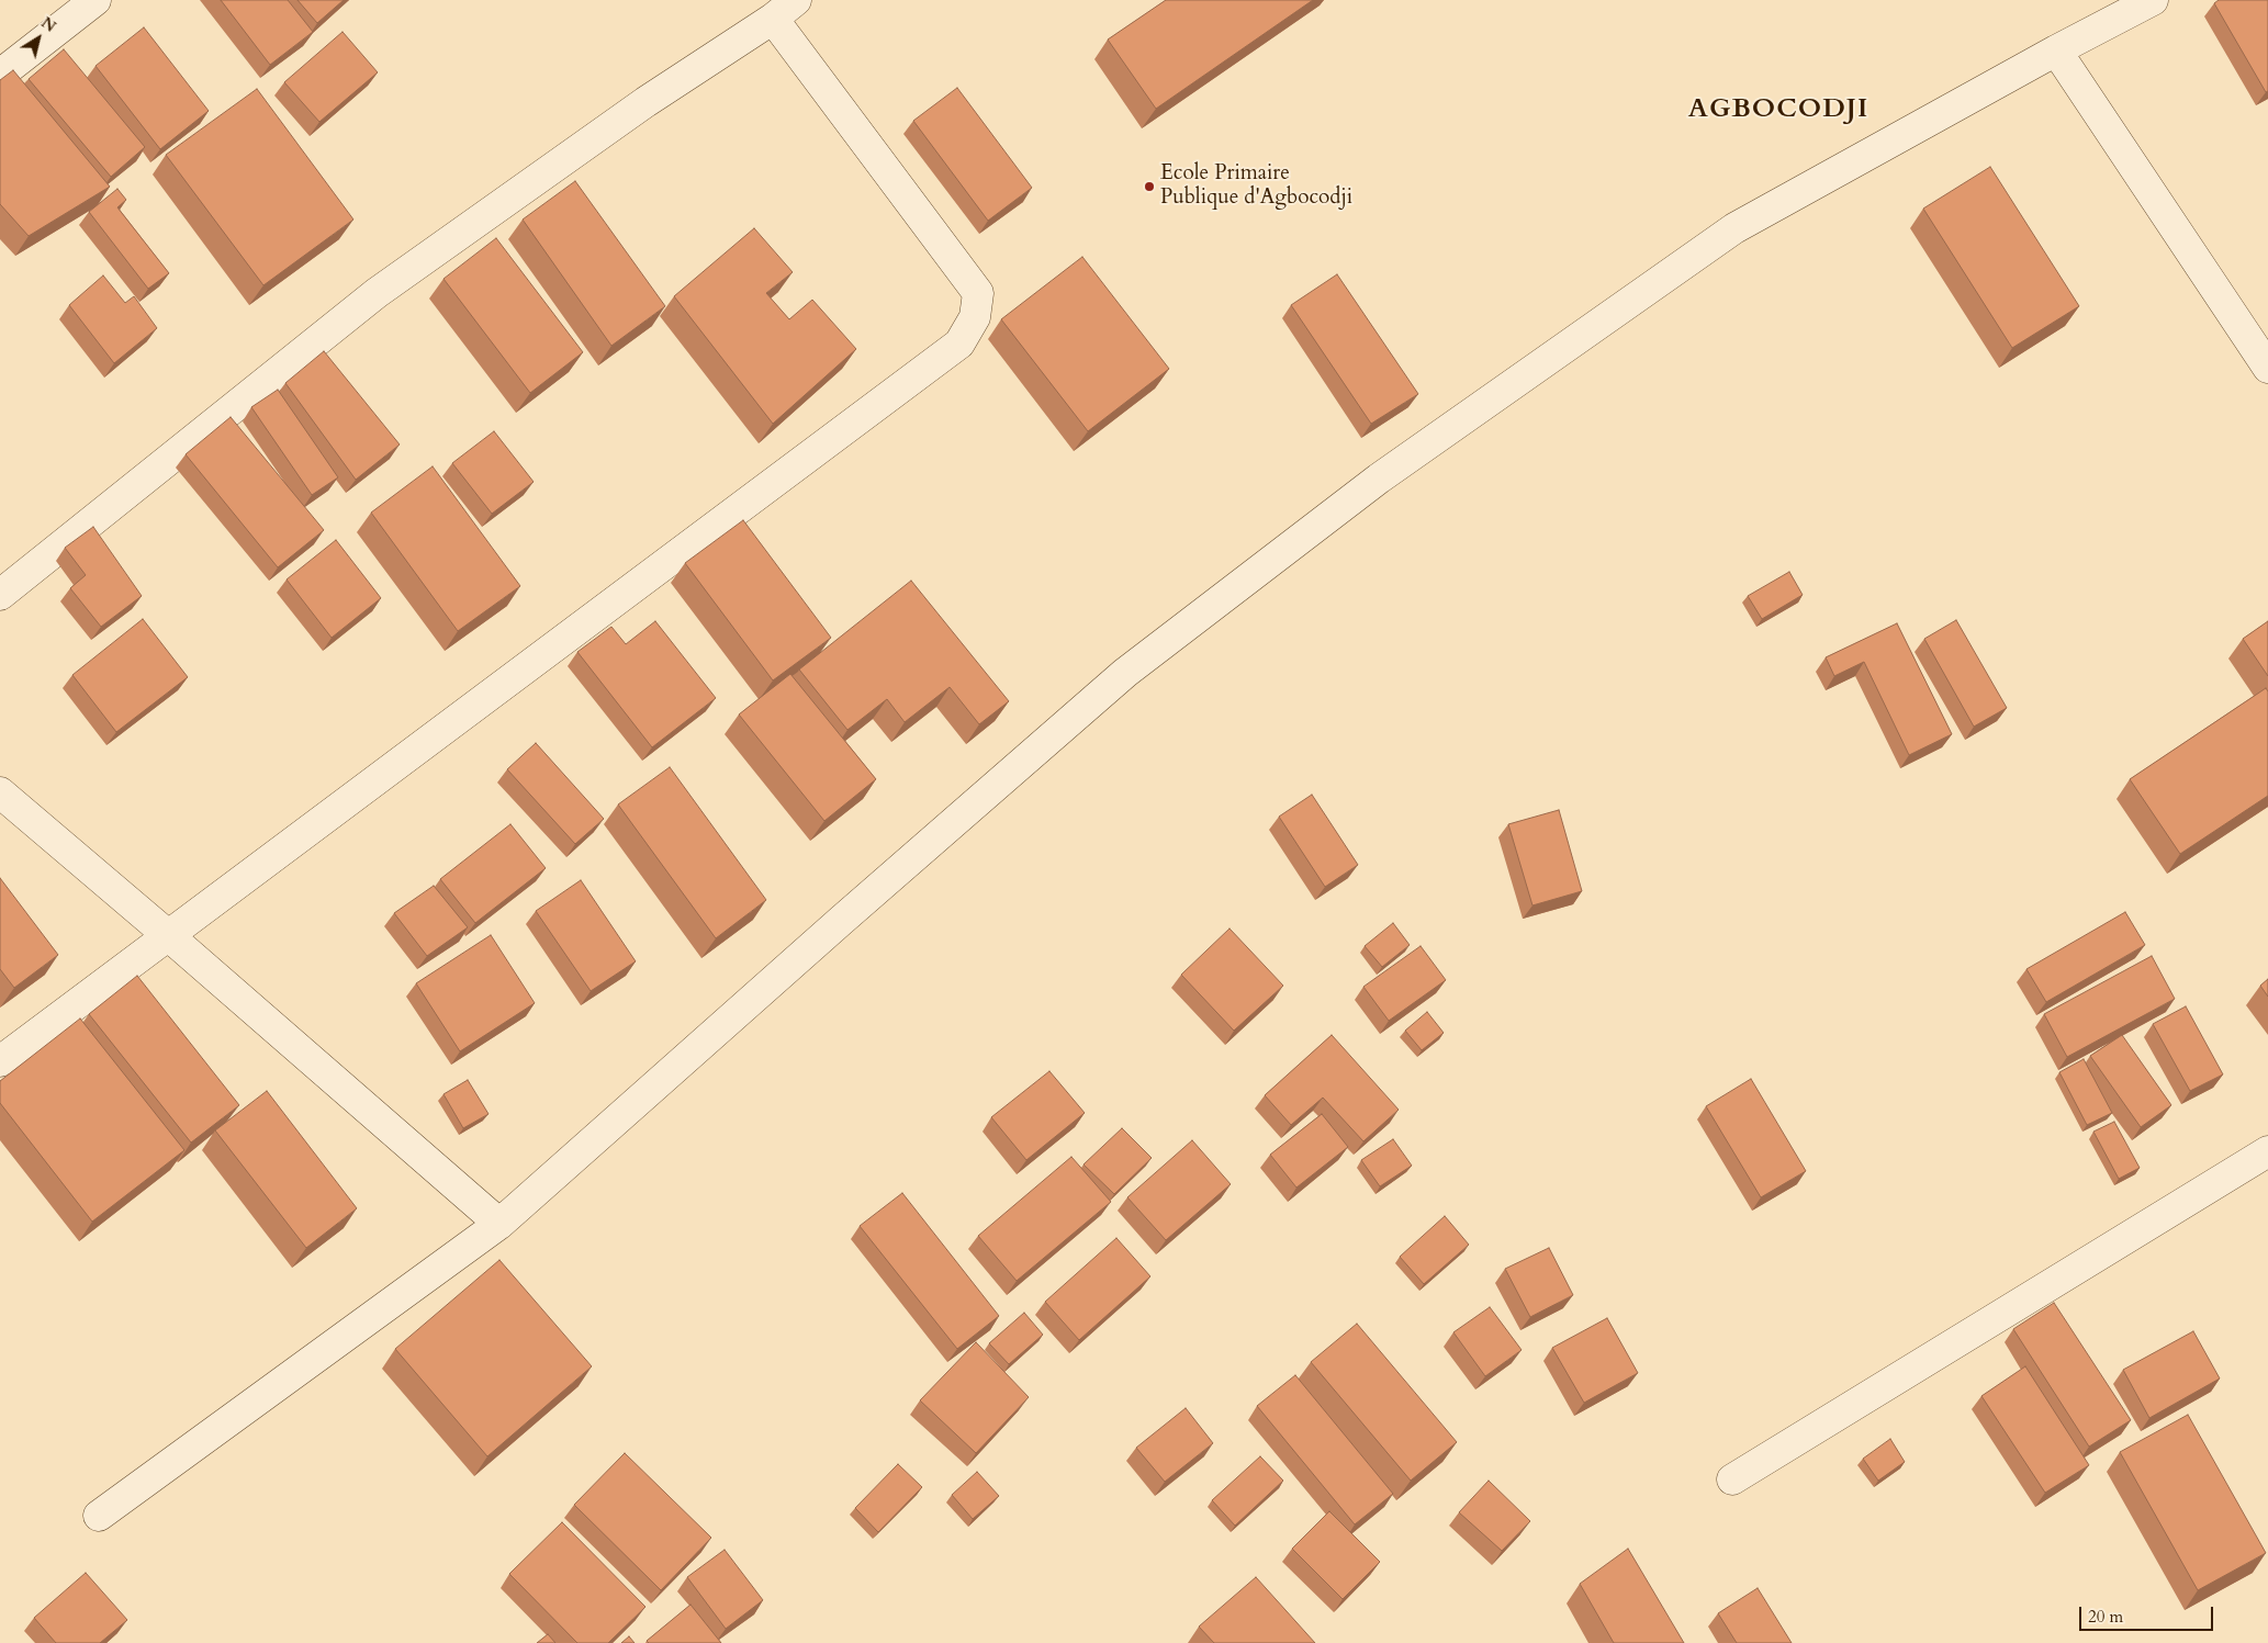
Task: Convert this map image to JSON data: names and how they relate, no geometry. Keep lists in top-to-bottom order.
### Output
{
  "districts": ["AGBOCODJI"],
  "places": ["Ecole Primaire Publique d'Agbocodji"],
  "scale_bar": "20 m",
  "north": "top right"
}
